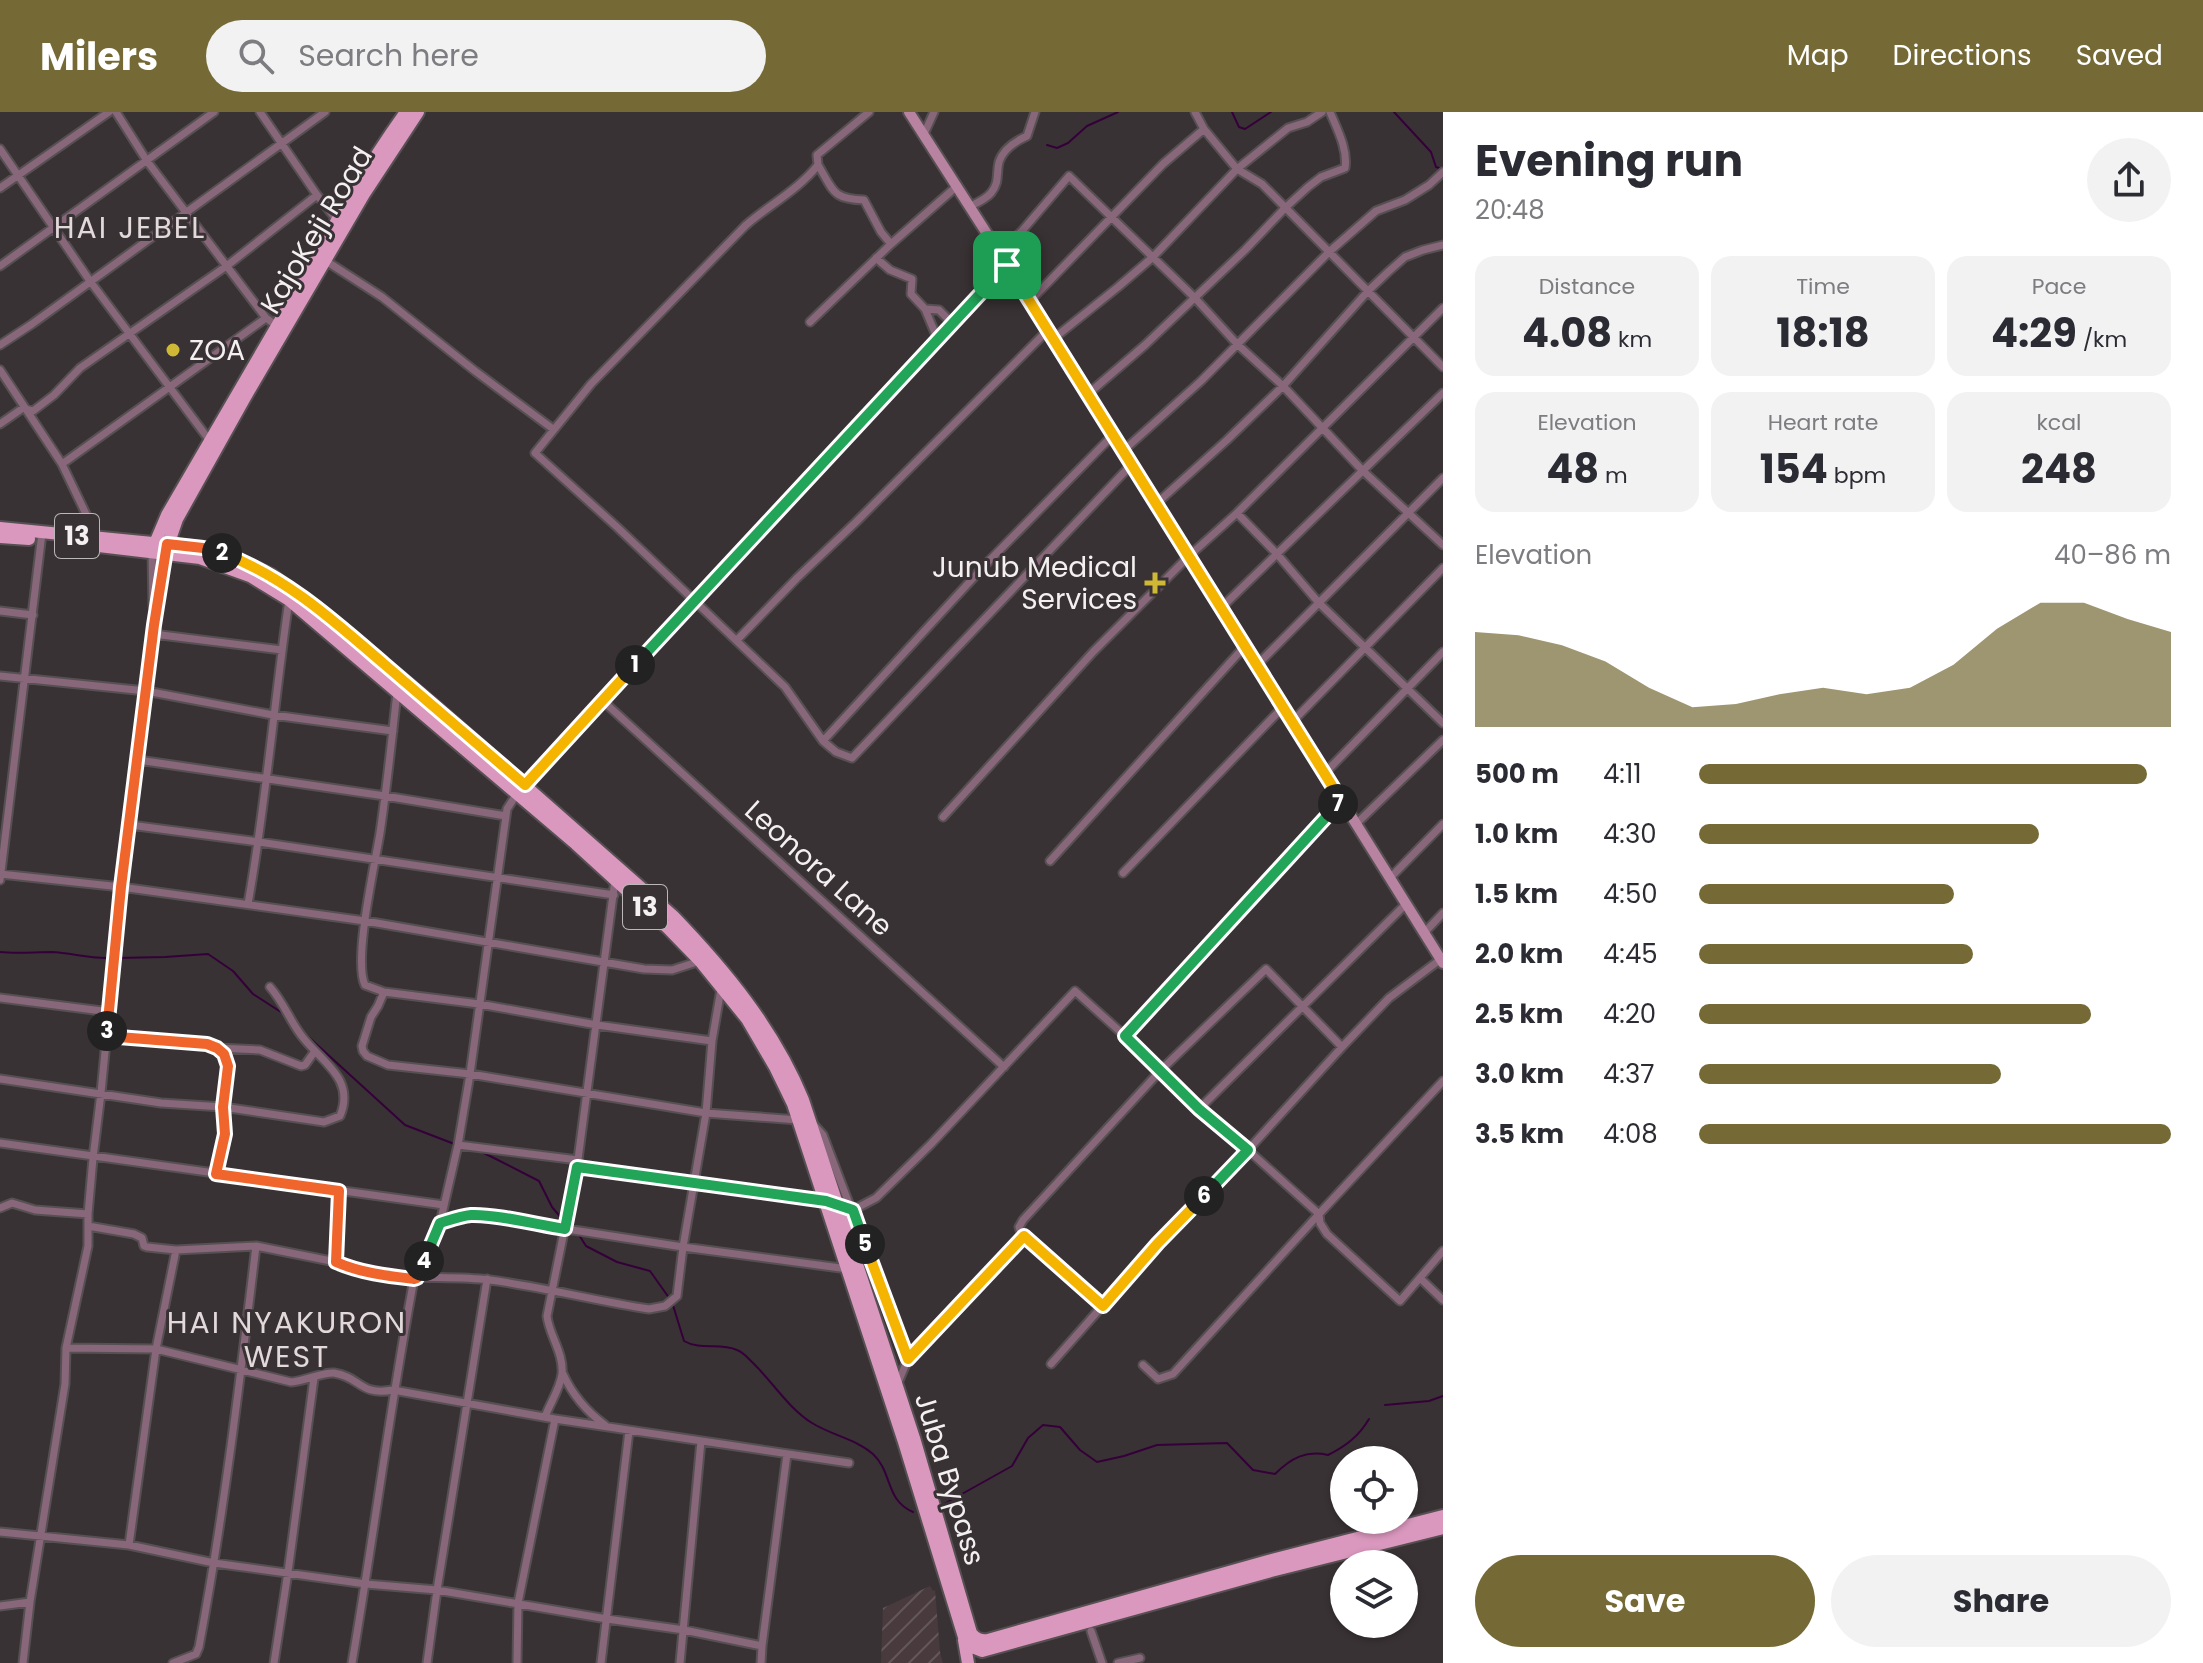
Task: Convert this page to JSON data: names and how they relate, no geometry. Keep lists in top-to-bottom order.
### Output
{
  "streets": {
    "main road": ["KajoKeji Road", "13", "Juba Bypass"],
    "street": ["Leonora Lane"]
  },
  "crossings": [
    ["KajoKeji Road", "Juba Bypass"]
  ],
  "districts": ["HAI JEBEL", "HAI NYAKURON WEST"],
  "places": {
    "other": ["ZOA"],
    "health": ["Junub Medical Services"]
  },
  "page": {
    "header": "Milers",
    "search": "Search here",
    "nav": ["Map", "Directions", "Saved"],
    "heading": ["Evening run", "20:48"],
    "stats": [
      ["Distance", "4.08 km"],
      ["Time", "18:18"],
      ["Pace", "4:29 /km"],
      ["Elevation", "48 m"],
      ["Heart rate", "154 bpm"],
      ["kcal", "248"]
    ],
    "chart": ["Elevation", "40–86 m"],
    "pins": [
      "2",
      "1",
      "7",
      "3",
      "6",
      "5",
      "4"
    ],
    "list": [
      {
        "name": "500 m",
        "note": "4:11"
      },
      {
        "name": "1.0 km",
        "note": "4:30"
      },
      {
        "name": "1.5 km",
        "note": "4:50"
      },
      {
        "name": "2.0 km",
        "note": "4:45"
      },
      {
        "name": "2.5 km",
        "note": "4:20"
      },
      {
        "name": "3.0 km",
        "note": "4:37"
      },
      {
        "name": "3.5 km",
        "note": "4:08"
      }
    ],
    "buttons": ["Save", "Share"]
  }
}
